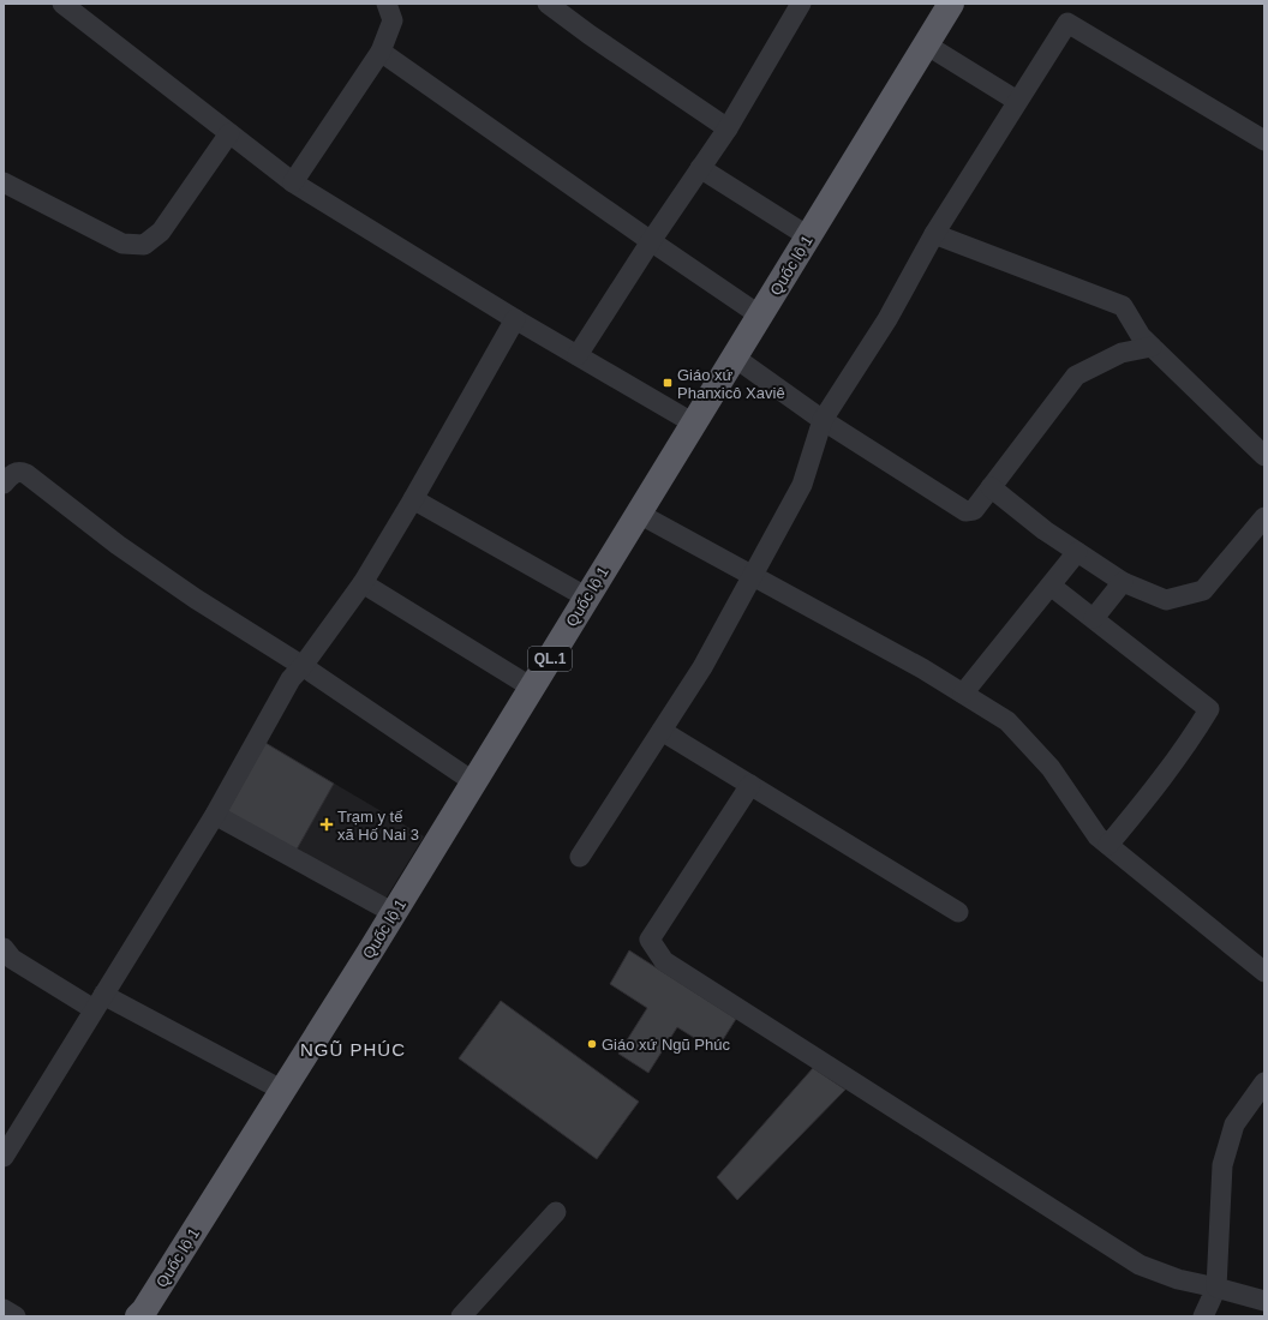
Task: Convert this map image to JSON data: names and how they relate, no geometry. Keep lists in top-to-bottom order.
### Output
{
  "streets": {
    "highway": ["Quốc lộ 1", "QL.1"]
  },
  "districts": ["NGŨ PHÚC"],
  "places": {
    "transit": ["Giáo xứ Phanxicô Xaviê"],
    "health": ["Trạm y tế xã Hố Nai 3"],
    "other": ["Giáo xứ Ngũ Phúc"]
  }
}
